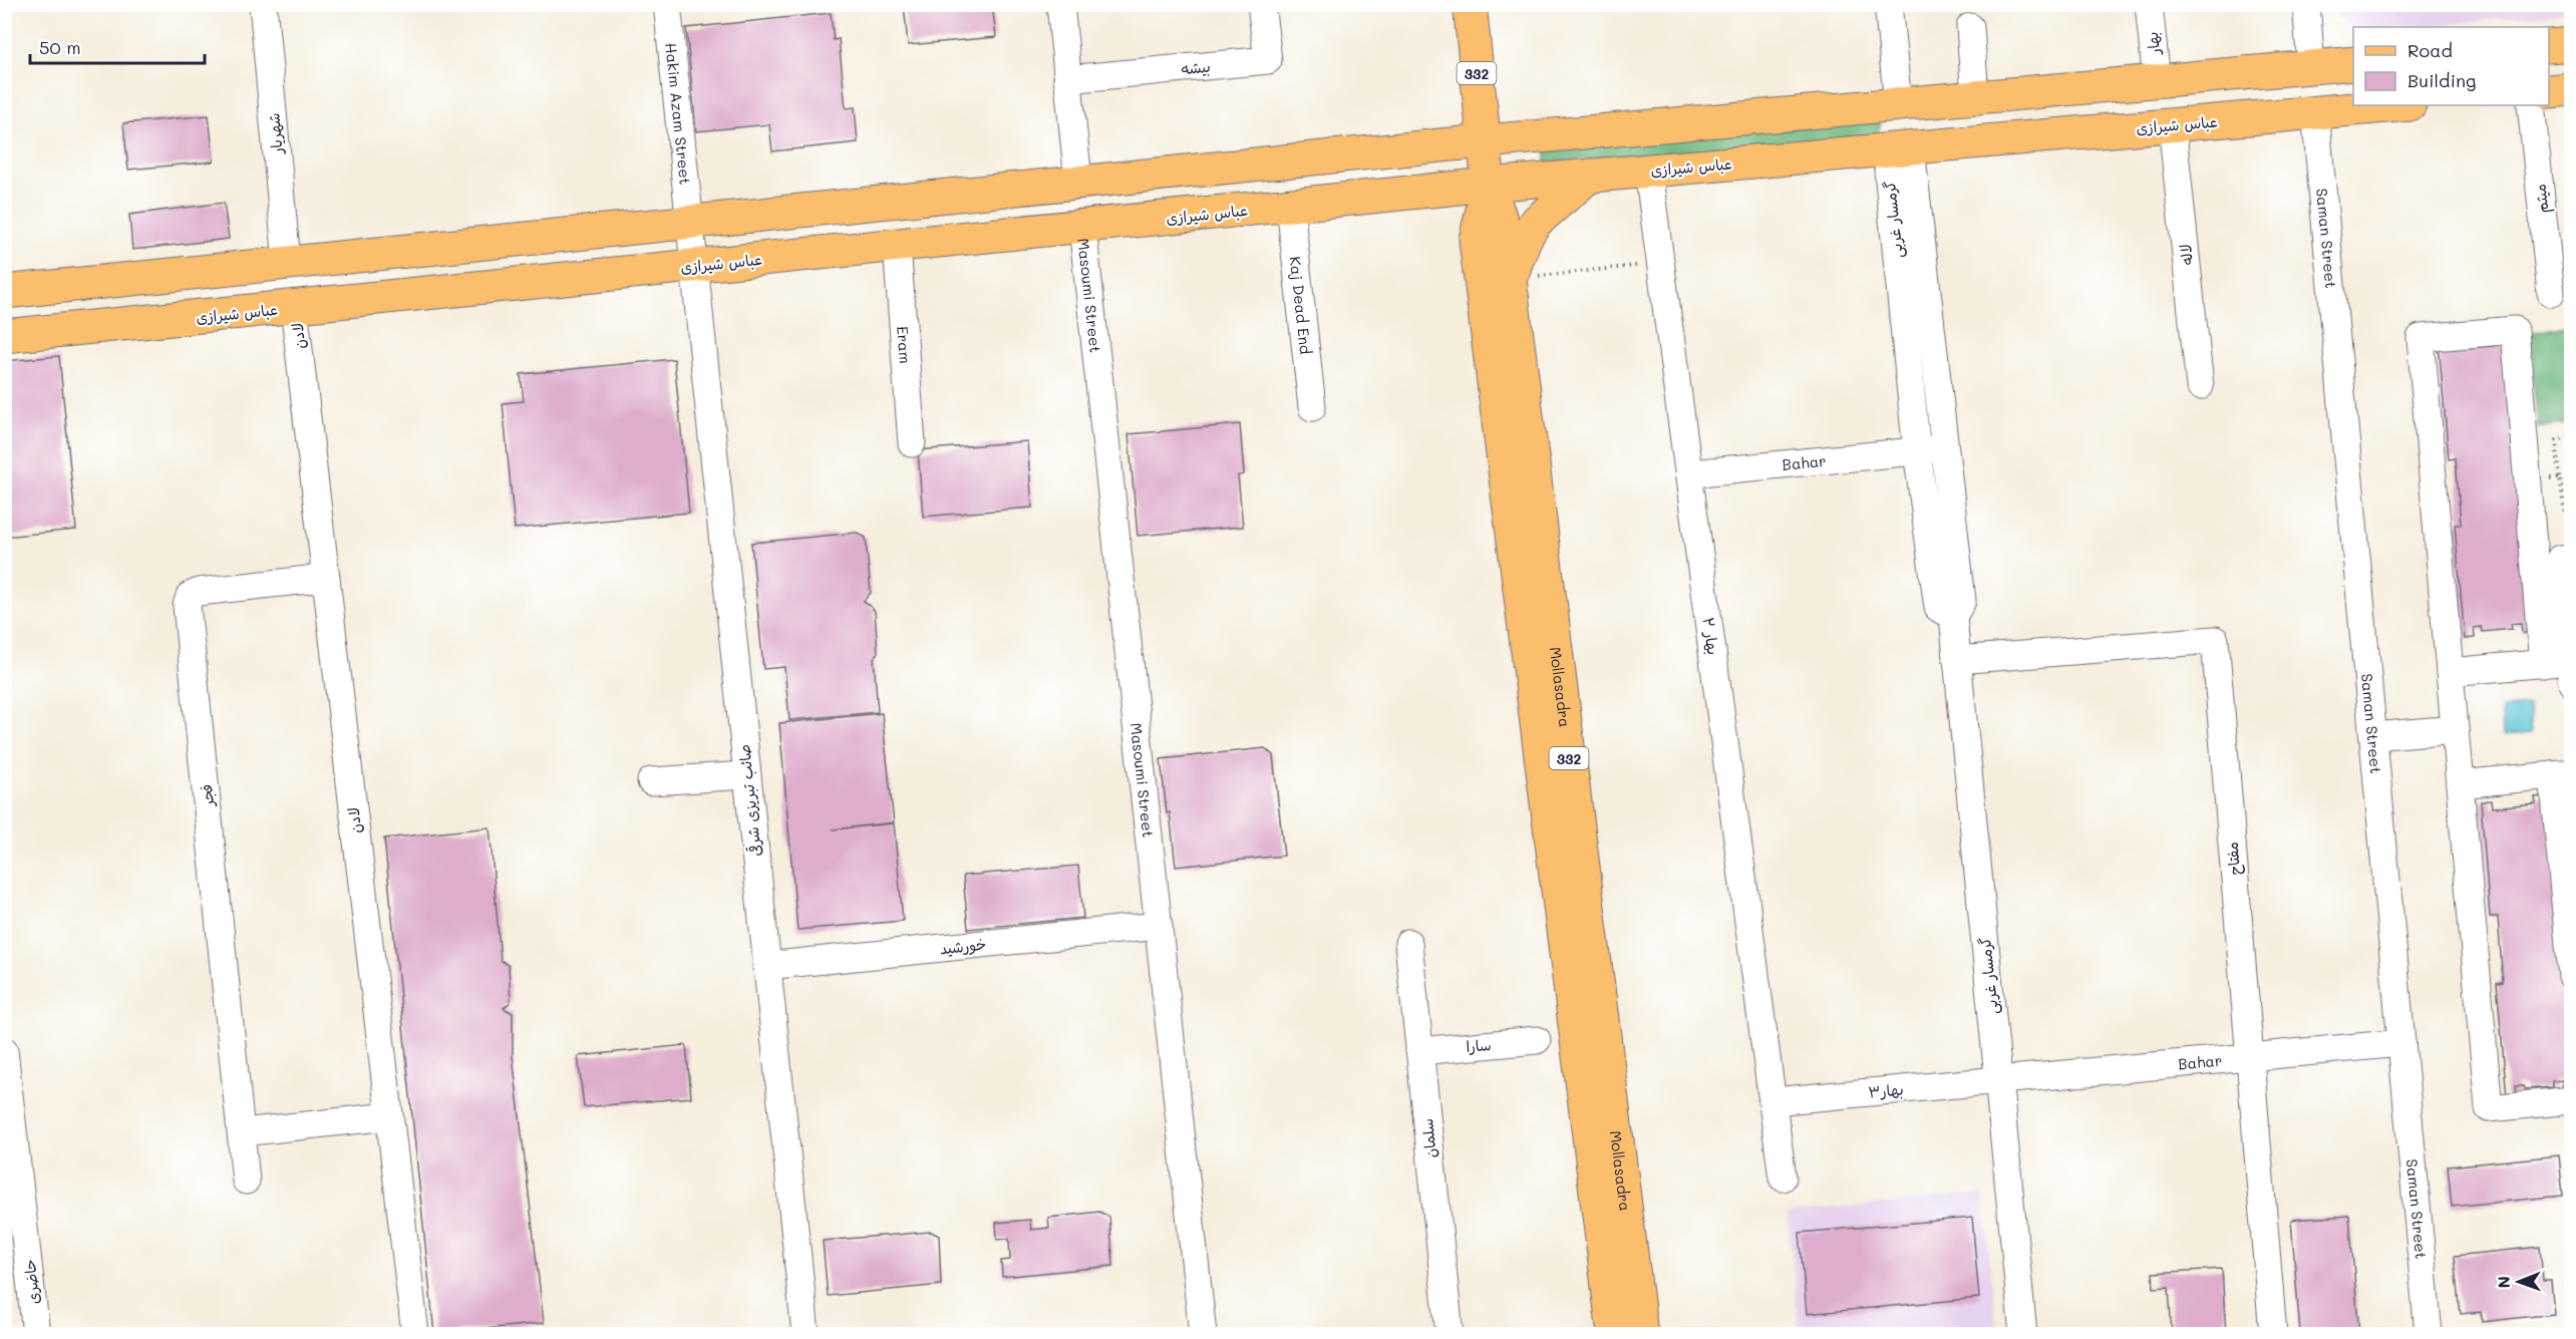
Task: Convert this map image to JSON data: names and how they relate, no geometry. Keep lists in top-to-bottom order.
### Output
{
  "streets": {
    "main road": ["332", "عباس شیرازی", "Mollasadra"],
    "street": [
      "بهار",
      "بیشه",
      "Hakim Azam Street",
      "شهریار",
      "میثم",
      "گرمسار غربی",
      "Saman Street",
      "لاله",
      "Masoumi Street",
      "Kaj Dead End",
      "لادن",
      "Eram",
      "Bahar",
      "بهار ۲",
      "فجر",
      "صائب تبریزی شرقی",
      "مفتاح",
      "خورشید",
      "سارا",
      "بهار۳",
      "سلمان",
      "حاضری"
    ]
  },
  "crossings": [
    ["Hakim Azam Street", "عباس شیرازی"],
    ["Hakim Azam Street", "صائب تبریزی شرقی"],
    ["عباس شیرازی", "گرمسار غربی"],
    ["عباس شیرازی", "Saman Street"],
    ["عباس شیرازی", "لاله"],
    ["عباس شیرازی", "Masoumi Street"],
    ["عباس شیرازی", "Kaj Dead End"],
    ["عباس شیرازی", "لادن"],
    ["عباس شیرازی", "Eram"],
    ["عباس شیرازی", "بهار ۲"],
    ["عباس شیرازی", "Mollasadra"],
    ["عباس شیرازی", "صائب تبریزی شرقی"],
    ["گرمسار غربی", "Bahar"],
    ["گرمسار غربی", "مفتاح"],
    ["گرمسار غربی", "بهار۳"],
    ["Saman Street", "Bahar"],
    ["Masoumi Street", "خورشید"],
    ["لادن", "فجر"],
    ["Bahar", "بهار ۲"],
    ["Bahar", "مفتاح"],
    ["Bahar", "بهار۳"],
    ["بهار ۲", "بهار۳"],
    ["صائب تبریزی شرقی", "خورشید"],
    ["سارا", "سلمان"]
  ],
  "legend": ["Road", "Building"],
  "scale_bar": "50 m",
  "north": "left"
}
